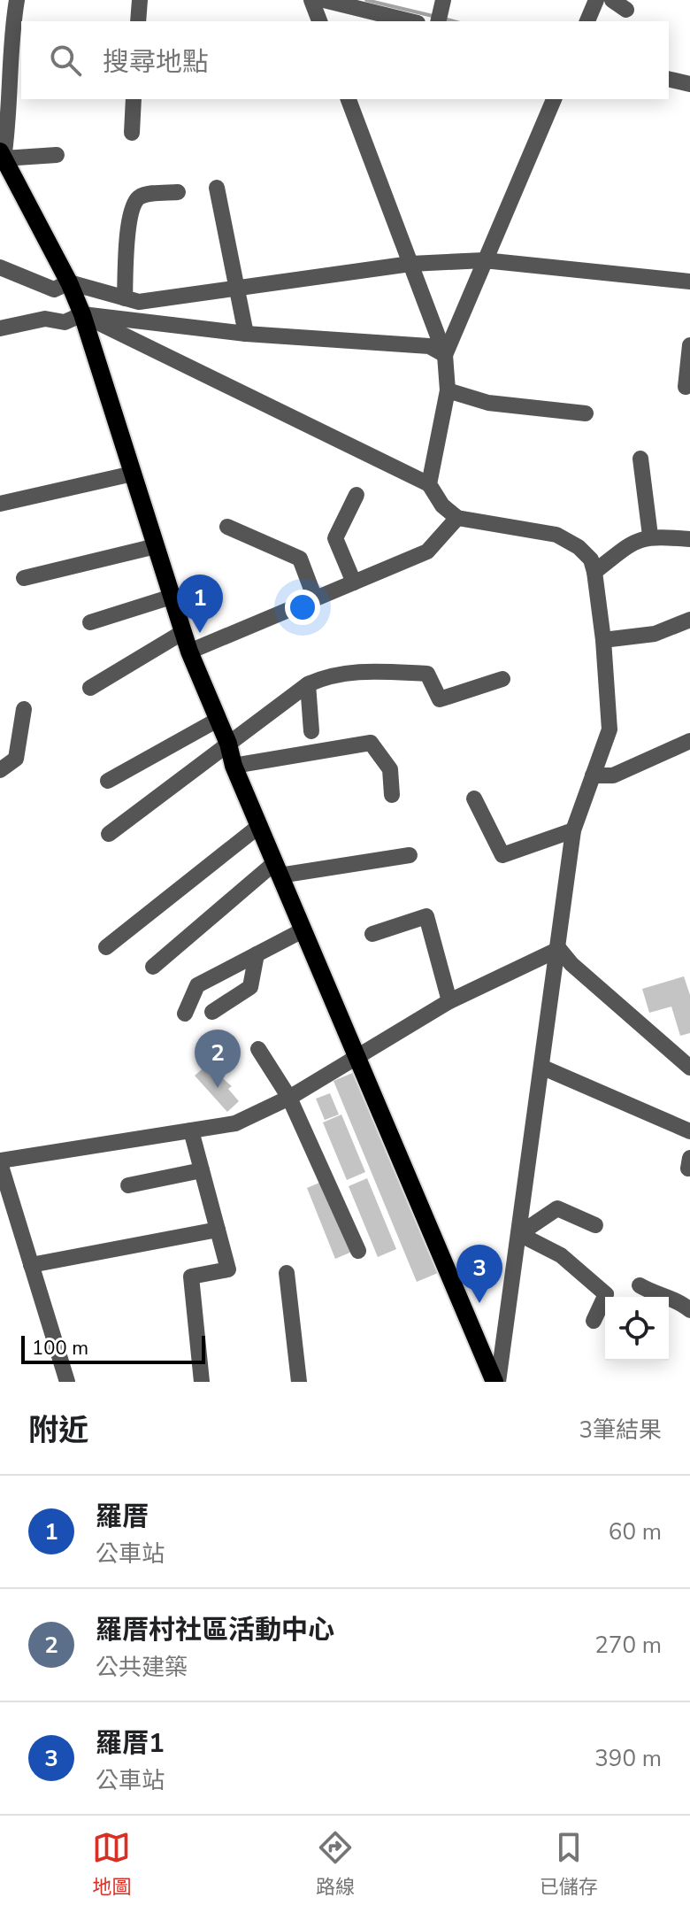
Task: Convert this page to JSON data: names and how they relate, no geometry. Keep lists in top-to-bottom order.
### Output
{
  "scale_bar": "100 m",
  "page": {
    "search": "搜尋地點",
    "pins": ["1", "2", "3"],
    "scale": "100 m",
    "heading": ["附近", "3筆結果"],
    "list": [
      {
        "mark": "1",
        "name": "羅厝",
        "note": "公車站",
        "value": "60 m"
      },
      {
        "mark": "2",
        "name": "羅厝村社區活動中心",
        "note": "公共建築",
        "value": "270 m"
      },
      {
        "mark": "3",
        "name": "羅厝1",
        "note": "公車站",
        "value": "390 m"
      }
    ],
    "nav": ["地圖", "路線", "已儲存"]
  }
}
